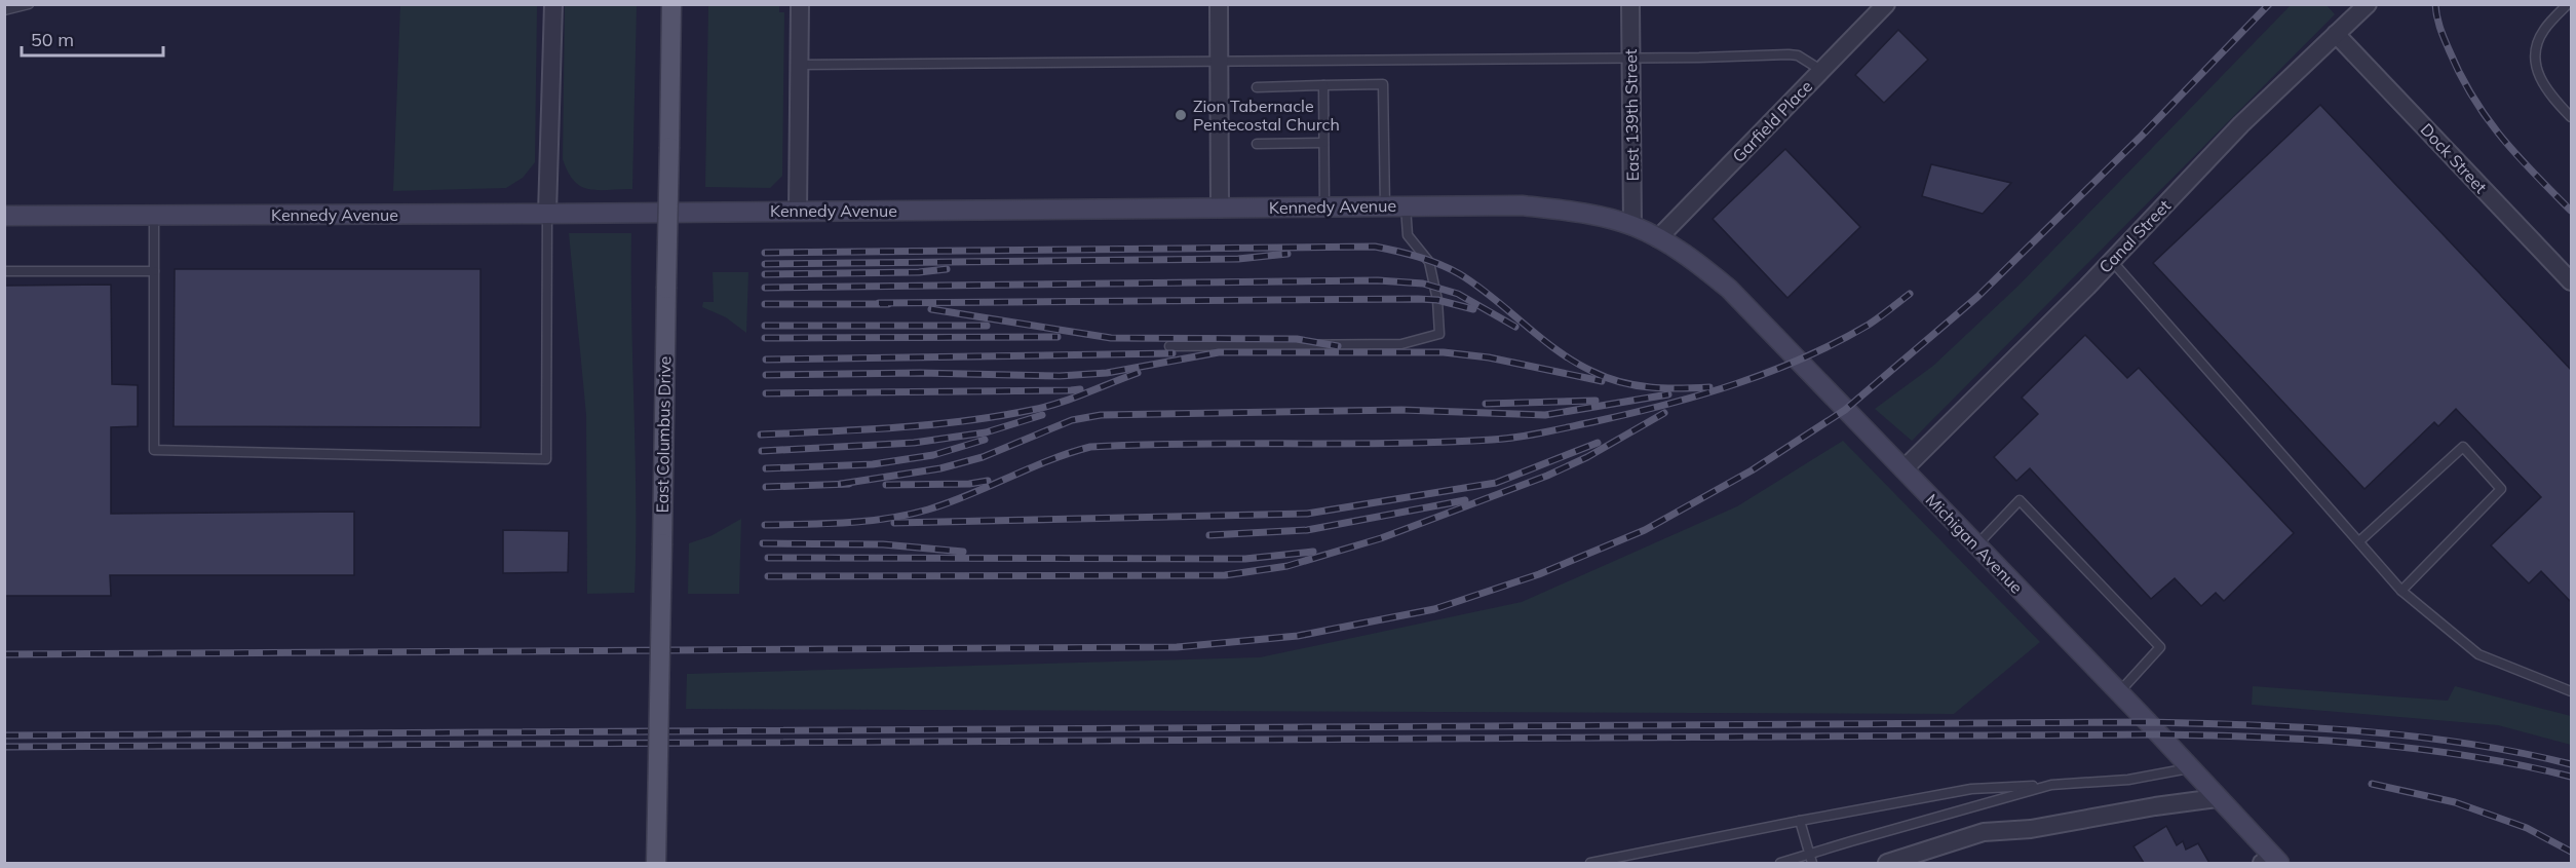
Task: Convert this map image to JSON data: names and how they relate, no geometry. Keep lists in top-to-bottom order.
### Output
{
  "streets": {
    "main road": ["Kennedy Avenue", "East Columbus Drive", "Michigan Avenue"],
    "street": [
      "East 139th Street",
      "Garfield Place",
      "Dock Street",
      "Canal Street"
    ]
  },
  "crossings": [
    ["East 139th Street", "Kennedy Avenue"],
    ["Garfield Place", "Kennedy Avenue"],
    ["Garfield Place", "Michigan Avenue"],
    ["Dock Street", "Canal Street"],
    ["Kennedy Avenue", "Michigan Avenue"],
    ["Canal Street", "Michigan Avenue"]
  ],
  "places": ["Zion Tabernacle Pentecostal Church"],
  "scale_bar": "50 m"
}
